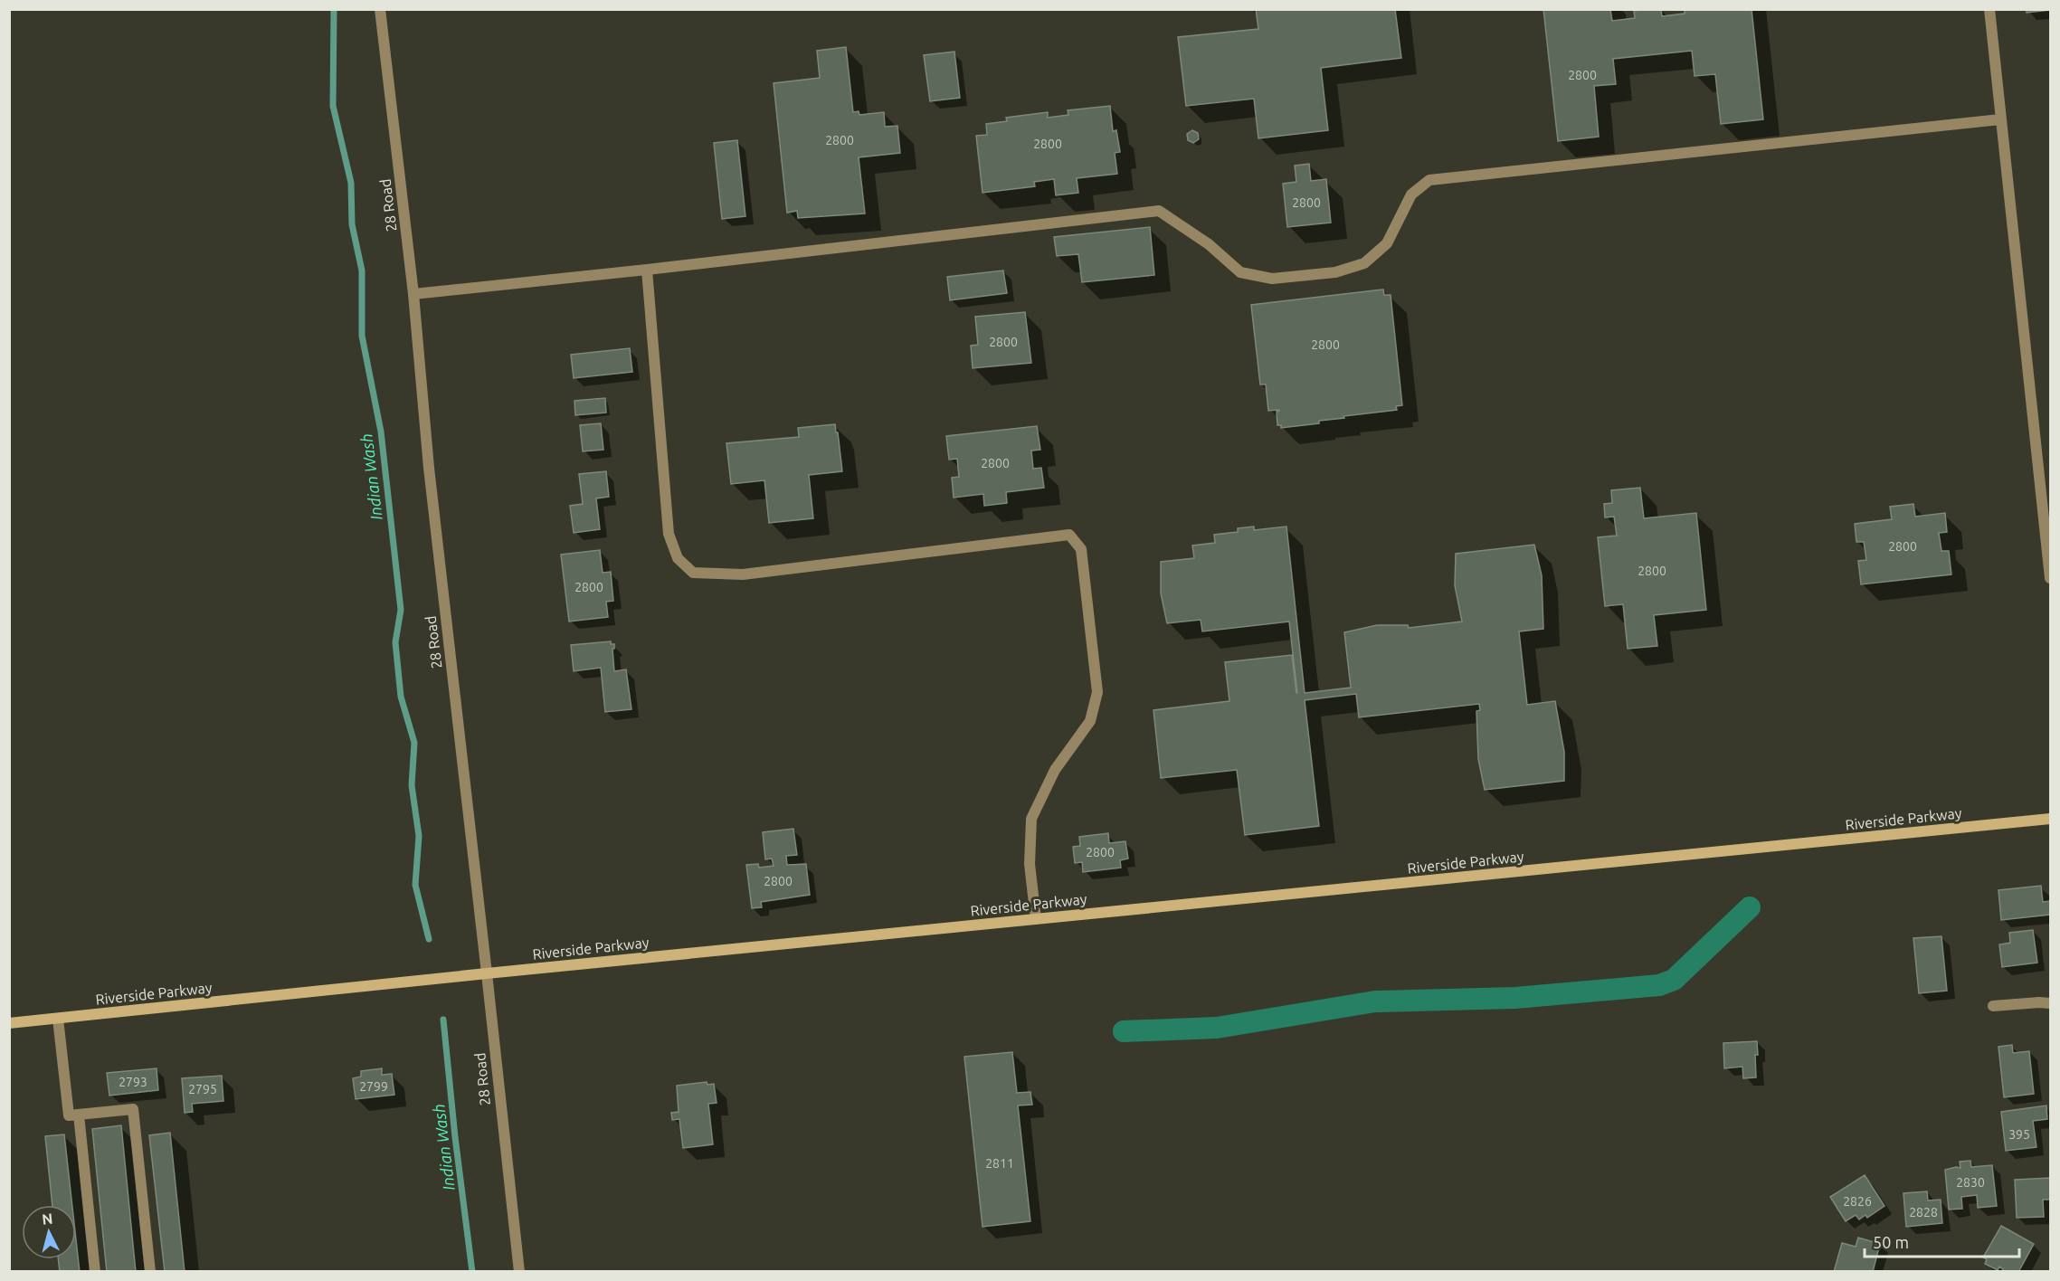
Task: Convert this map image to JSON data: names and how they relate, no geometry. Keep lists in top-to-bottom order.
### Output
{
  "streets": {
    "main road": ["Riverside Parkway"],
    "street": ["28 Road"]
  },
  "crossings": [
    ["28 Road", "Riverside Parkway"]
  ],
  "water": ["Indian Wash"],
  "house_numbers": [
    "2800",
    "2800",
    "2800",
    "2800",
    "2800",
    "2800",
    "2800",
    "2800",
    "2800",
    "2800",
    "2800",
    "2800",
    "2793",
    "2799",
    "2795",
    "395",
    "2811",
    "2830",
    "2826",
    "2828"
  ],
  "scale_bar": "50 m",
  "north": "top"
}
